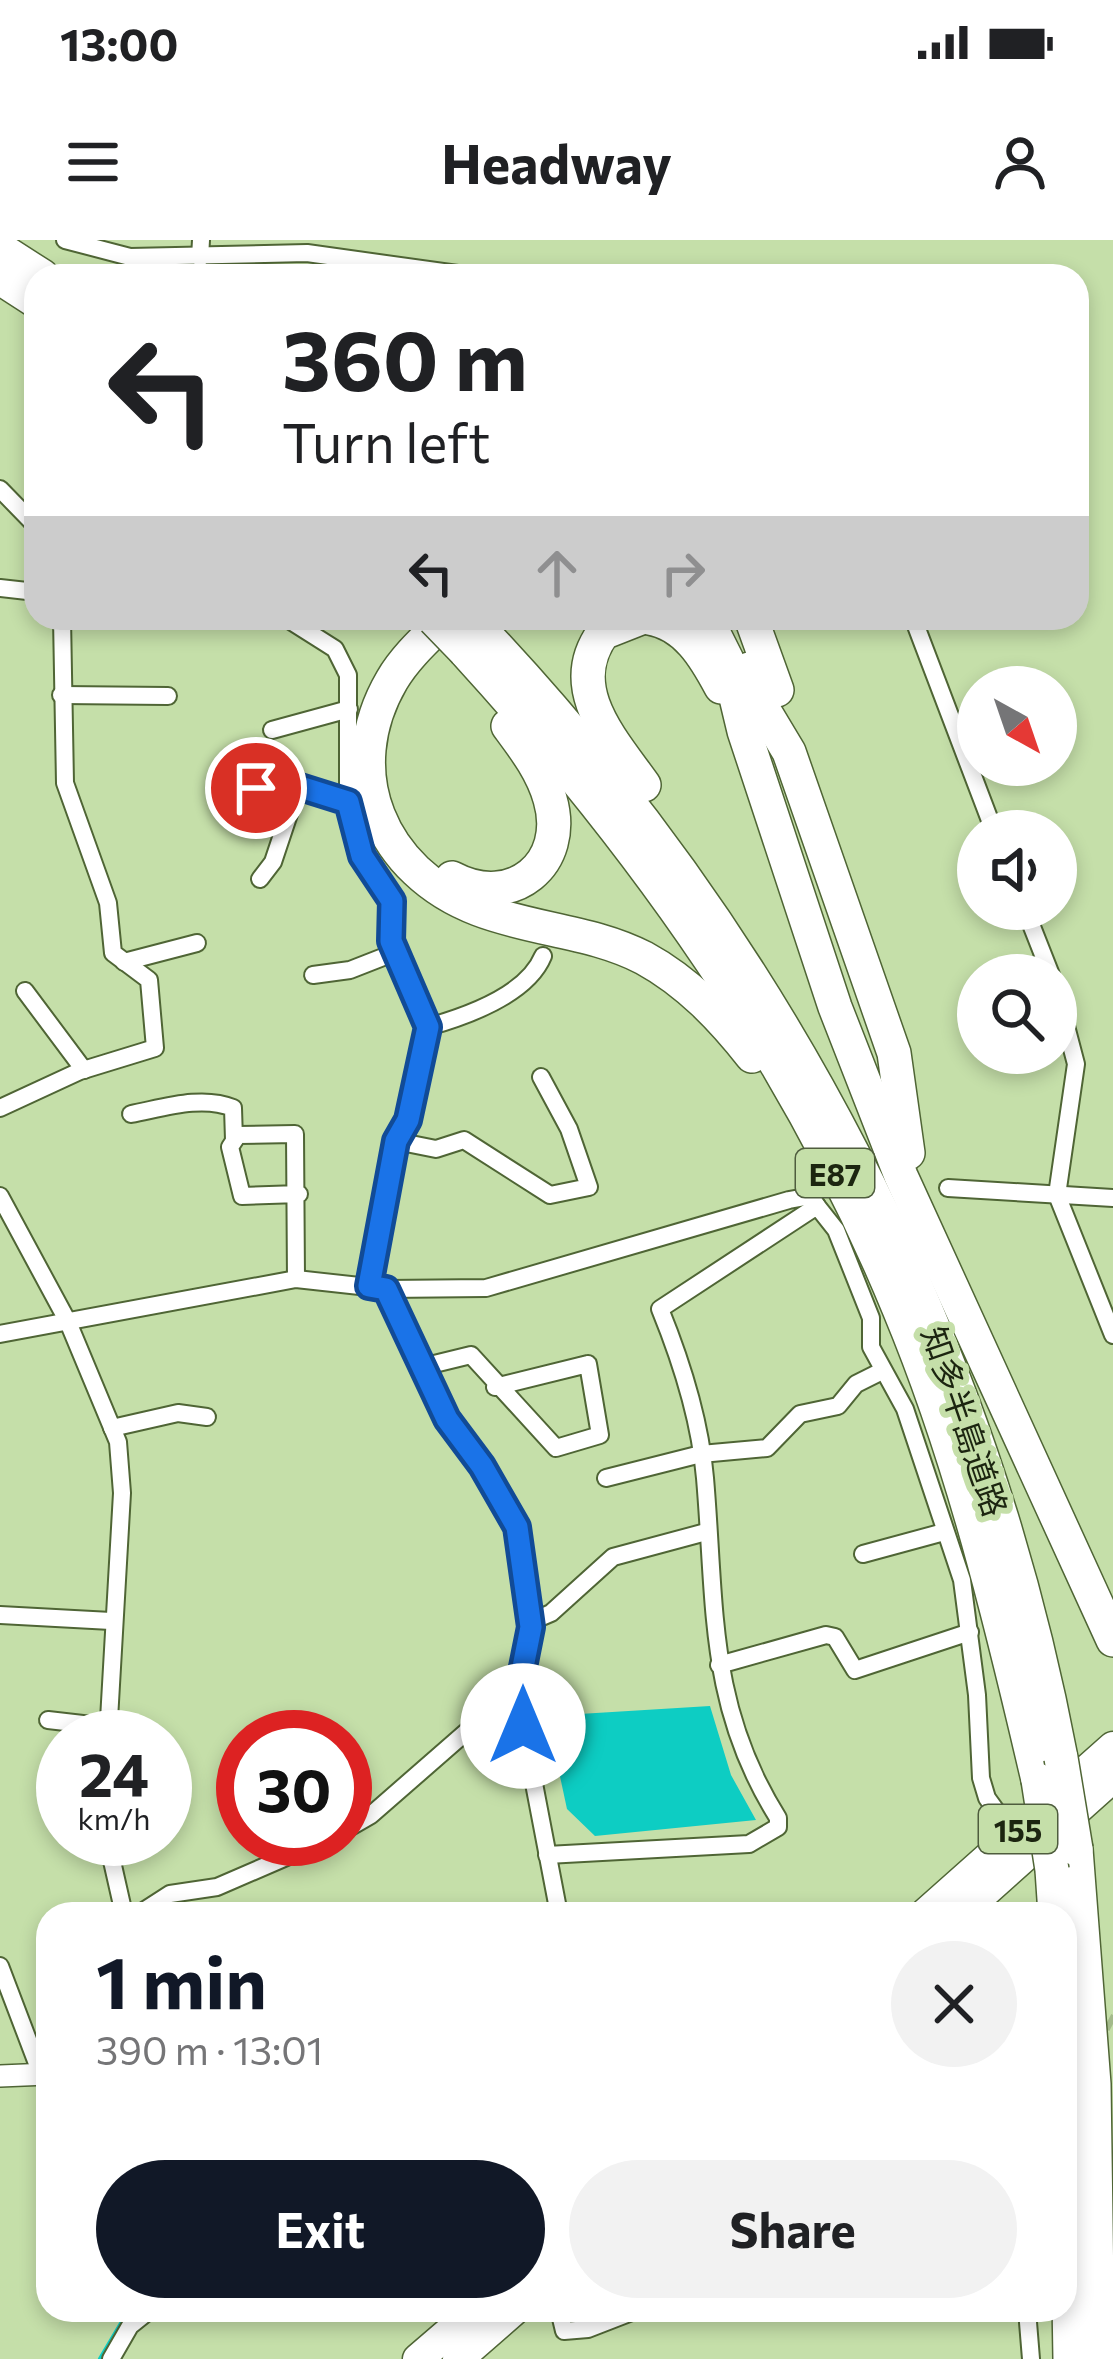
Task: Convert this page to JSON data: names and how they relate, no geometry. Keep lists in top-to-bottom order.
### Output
{
  "streets": {
    "highway": ["E87", "知多半島道路", "155"]
  },
  "north": "bottom right",
  "page": {
    "status": "13:00",
    "header": "Headway",
    "turn": ["360 m", "Turn left"],
    "speed": "24 km/h",
    "limit": "30",
    "heading": ["1 min", "390 m · 13:01"],
    "buttons": ["Exit", "Share"]
  }
}
